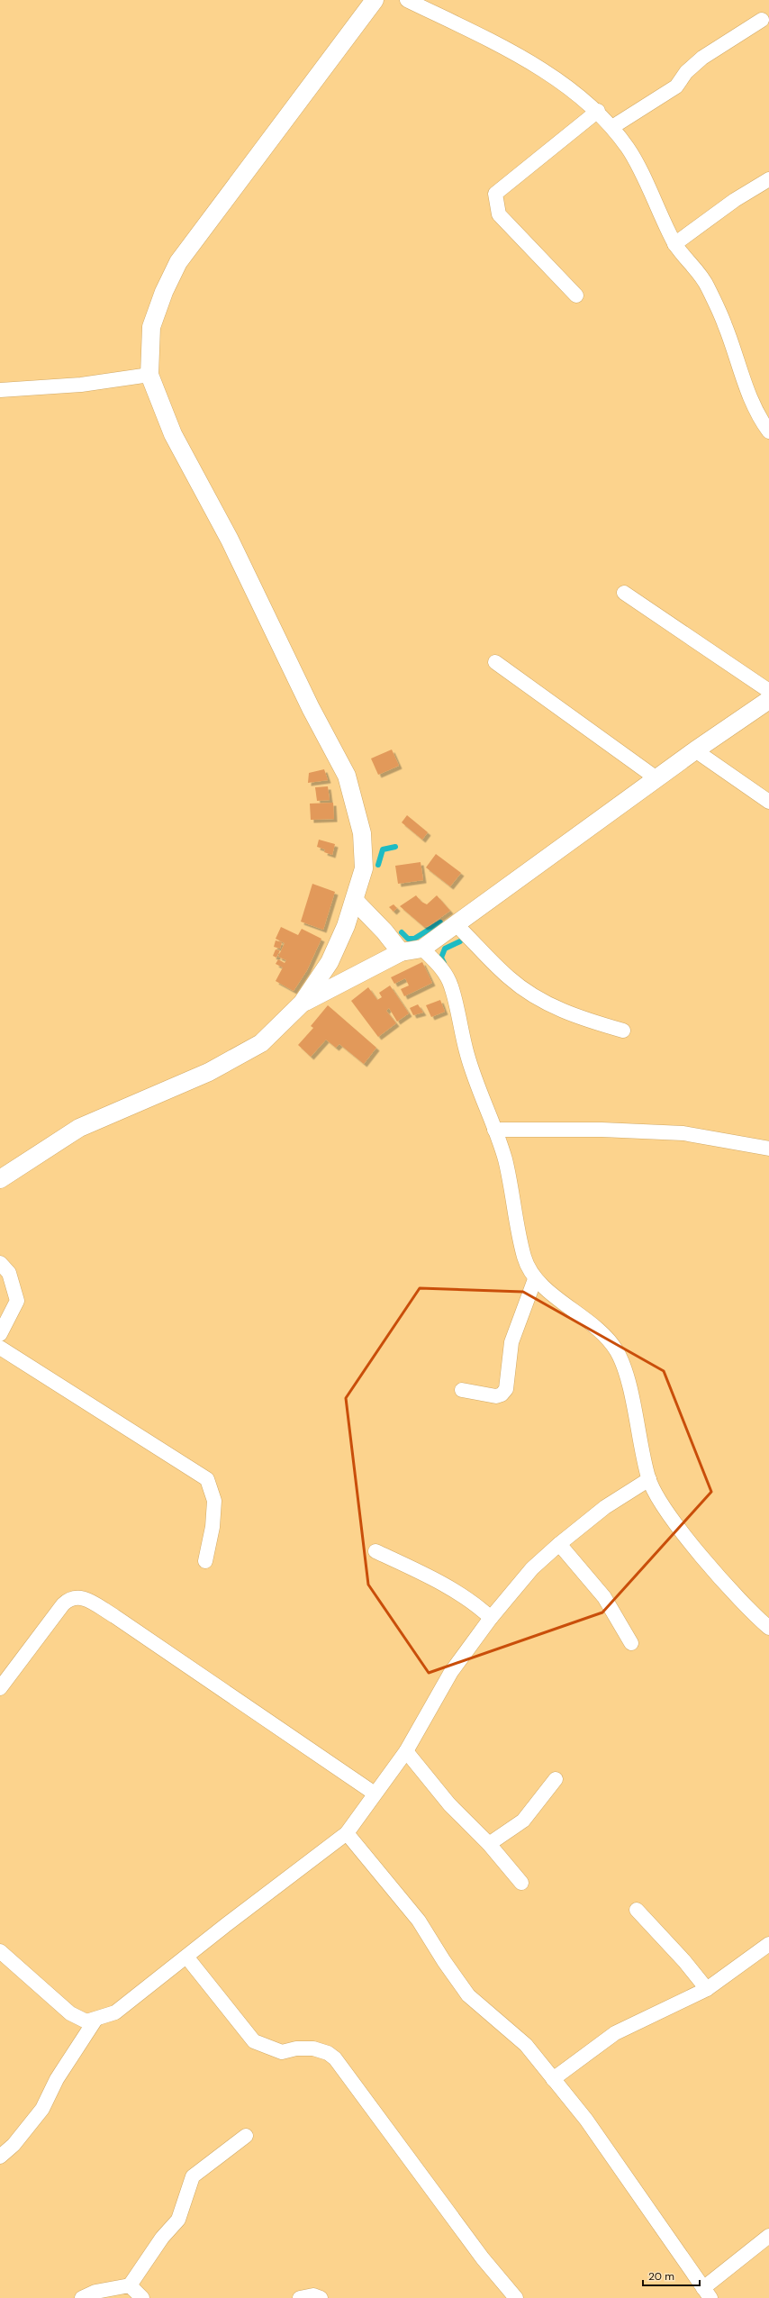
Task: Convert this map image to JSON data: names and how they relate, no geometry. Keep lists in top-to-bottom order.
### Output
{
  "scale_bar": "20 m"
}
